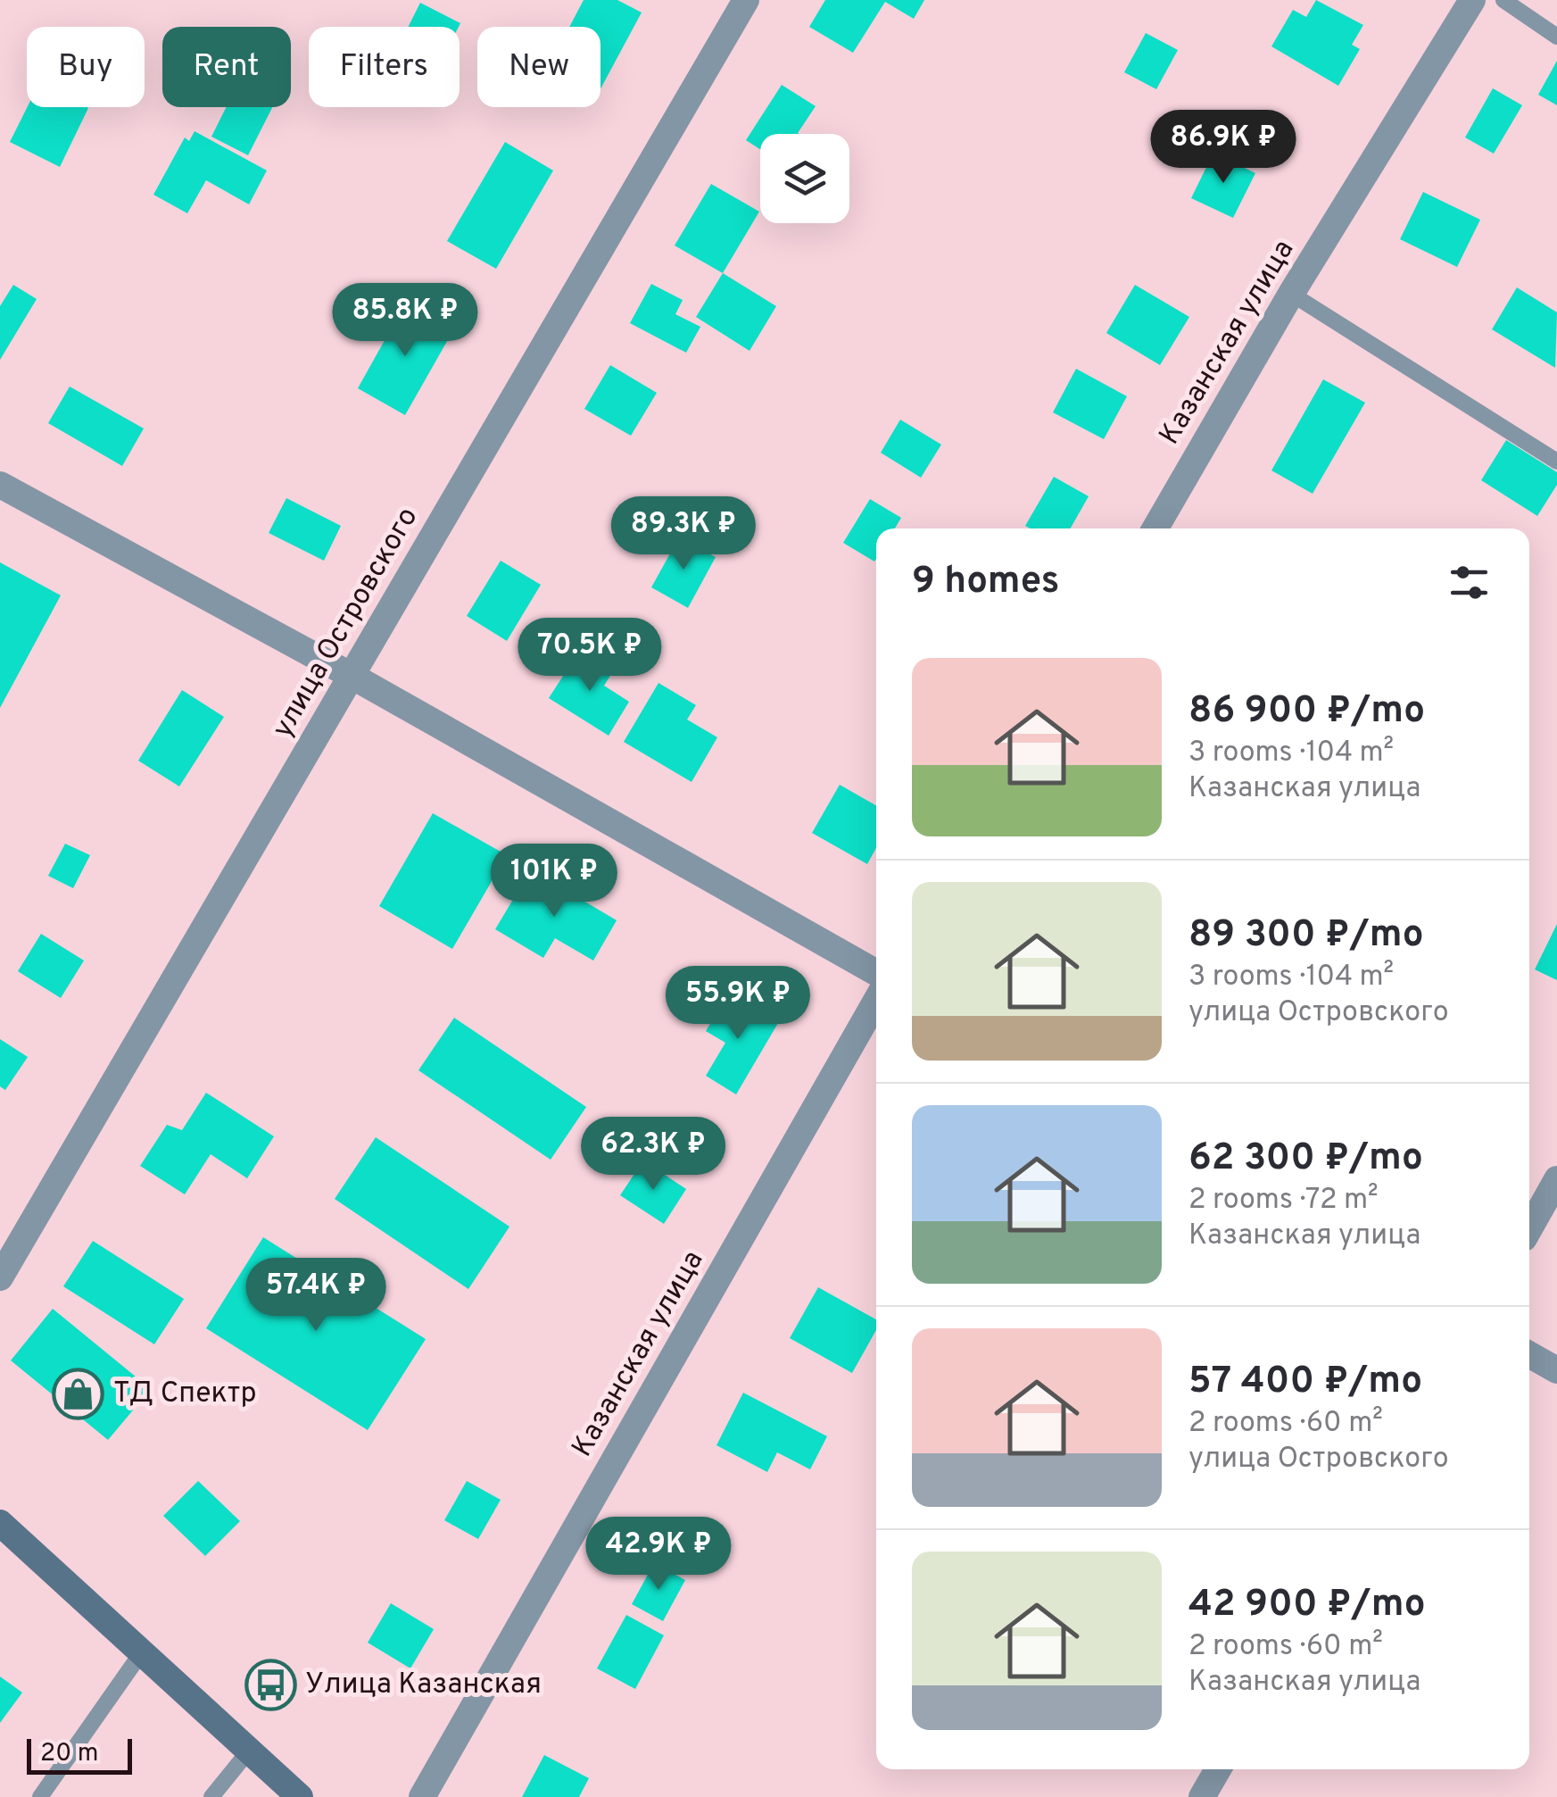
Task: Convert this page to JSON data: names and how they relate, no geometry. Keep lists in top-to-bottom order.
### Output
{
  "streets": {
    "street": ["Казанская улица", "улица Островского"]
  },
  "places": {
    "shop": ["ТД Спектр"],
    "bus stop": ["Улица Казанская"]
  },
  "scale_bar": "20 m",
  "page": {
    "chip": [
      "Buy",
      "Rent",
      "Filters",
      "New"
    ],
    "price": [
      "86.9K ₽",
      "85.8K ₽",
      "89.3K ₽",
      "70.5K ₽",
      "101K ₽",
      "55.9K ₽",
      "62.3K ₽",
      "57.4K ₽",
      "42.9K ₽"
    ],
    "heading": "9 homes",
    "list": [
      {
        "name": "86 900 ₽/mo",
        "note": "3 rooms · 104 m² · Казанская улица"
      },
      {
        "name": "89 300 ₽/mo",
        "note": "3 rooms · 104 m² · улица Островского"
      },
      {
        "name": "62 300 ₽/mo",
        "note": "2 rooms · 72 m² · Казанская улица"
      },
      {
        "name": "57 400 ₽/mo",
        "note": "2 rooms · 60 m² · улица Островского"
      },
      {
        "name": "42 900 ₽/mo",
        "note": "2 rooms · 60 m² · Казанская улица"
      }
    ],
    "scale": "20 m"
  }
}
